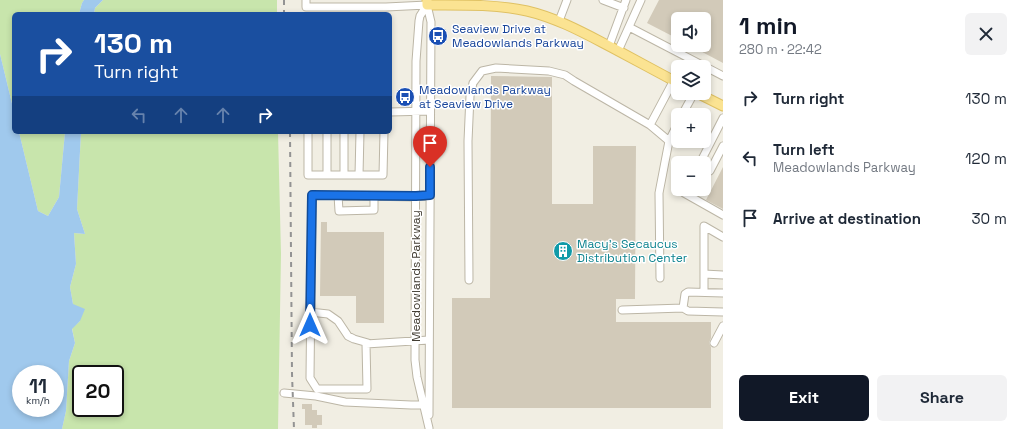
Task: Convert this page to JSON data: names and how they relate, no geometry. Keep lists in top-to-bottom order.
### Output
{
  "streets": {
    "street": ["Meadowlands Parkway"]
  },
  "places": {
    "bus stop": ["Seaview Drive at Meadowlands Parkway", "Meadowlands Parkway at Seaview Drive"],
    "building": ["Macy's Secaucus Distribution Center"]
  },
  "page": {
    "heading": ["1 min", "280 m · 22:42"],
    "map_buttons": ["+", "−"],
    "turn": ["130 m", "Turn right"],
    "list": [
      {
        "name": "Turn right",
        "value": "130 m"
      },
      {
        "name": "Turn left",
        "note": "Meadowlands Parkway",
        "value": "120 m"
      },
      {
        "name": "Arrive at destination",
        "value": "30 m"
      }
    ],
    "speed": "11 km/h",
    "limit": "20",
    "buttons": ["Exit", "Share"]
  }
}
